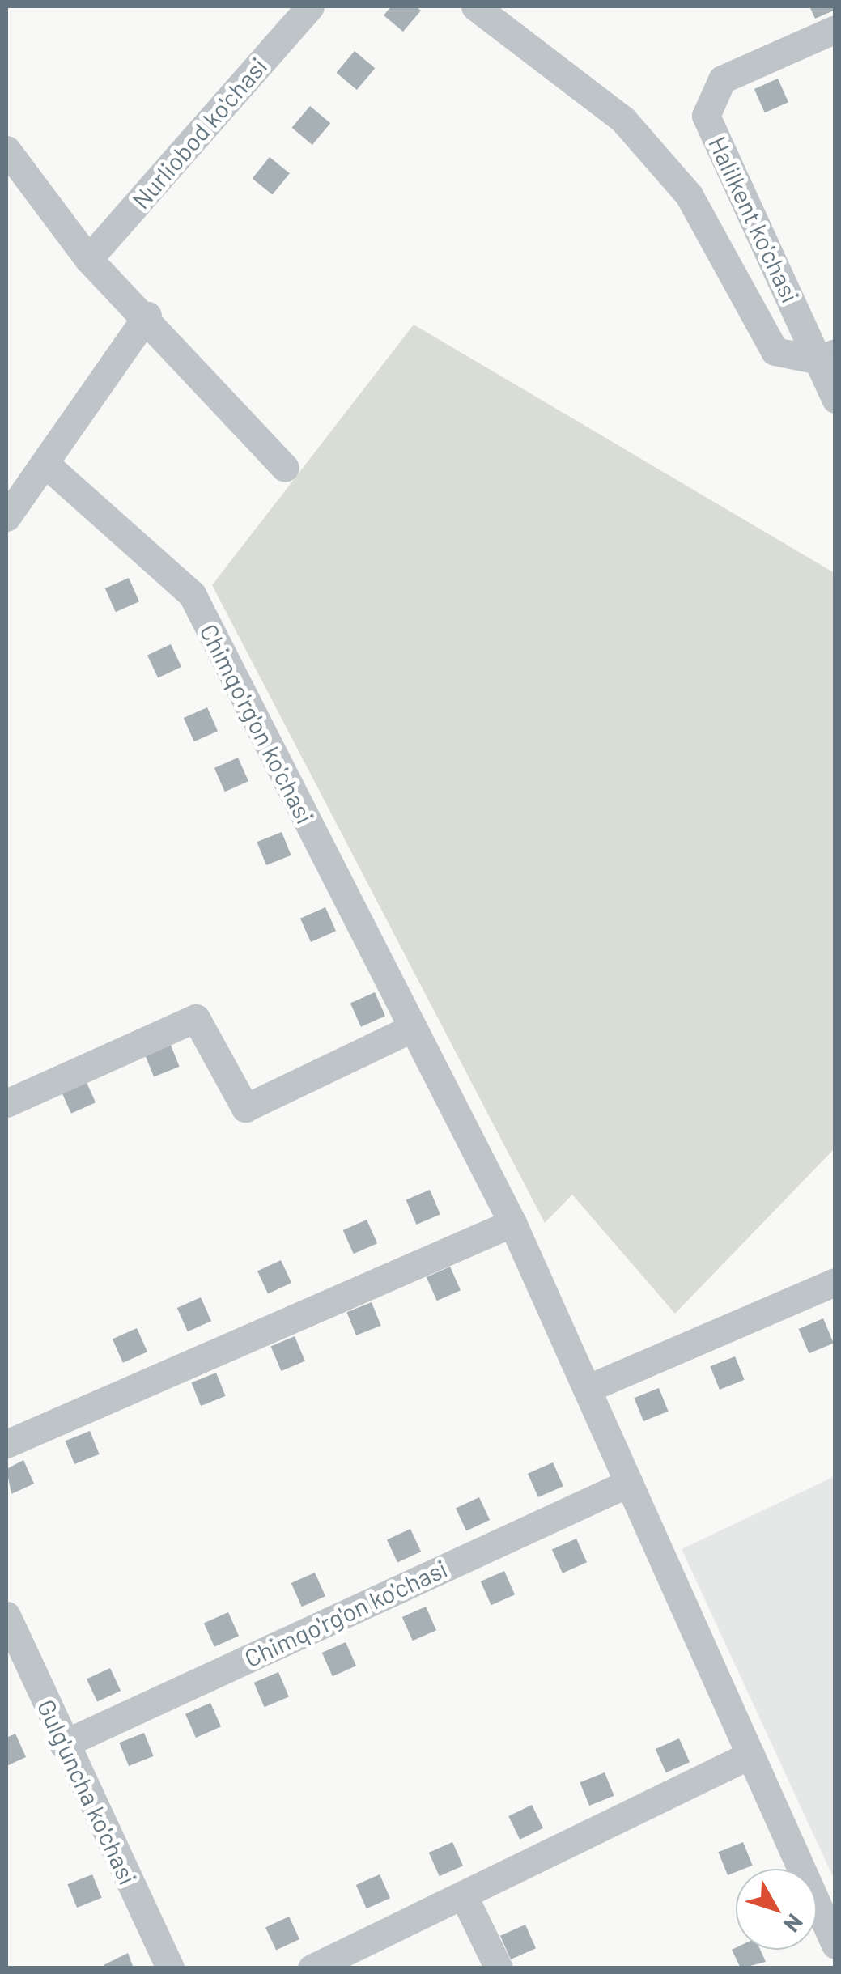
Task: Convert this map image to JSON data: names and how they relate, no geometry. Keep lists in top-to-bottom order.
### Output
{
  "streets": {
    "street": [
      "Nurliobod ko'chasi",
      "Halilkent ko'chasi",
      "Chimqo'rg'on ko'chasi",
      "Gulg'uncha ko'chasi"
    ]
  },
  "crossings": [
    ["Chimqo'rg'on ko'chasi", "Gulg'uncha ko'chasi"]
  ],
  "north": "bottom right"
}
